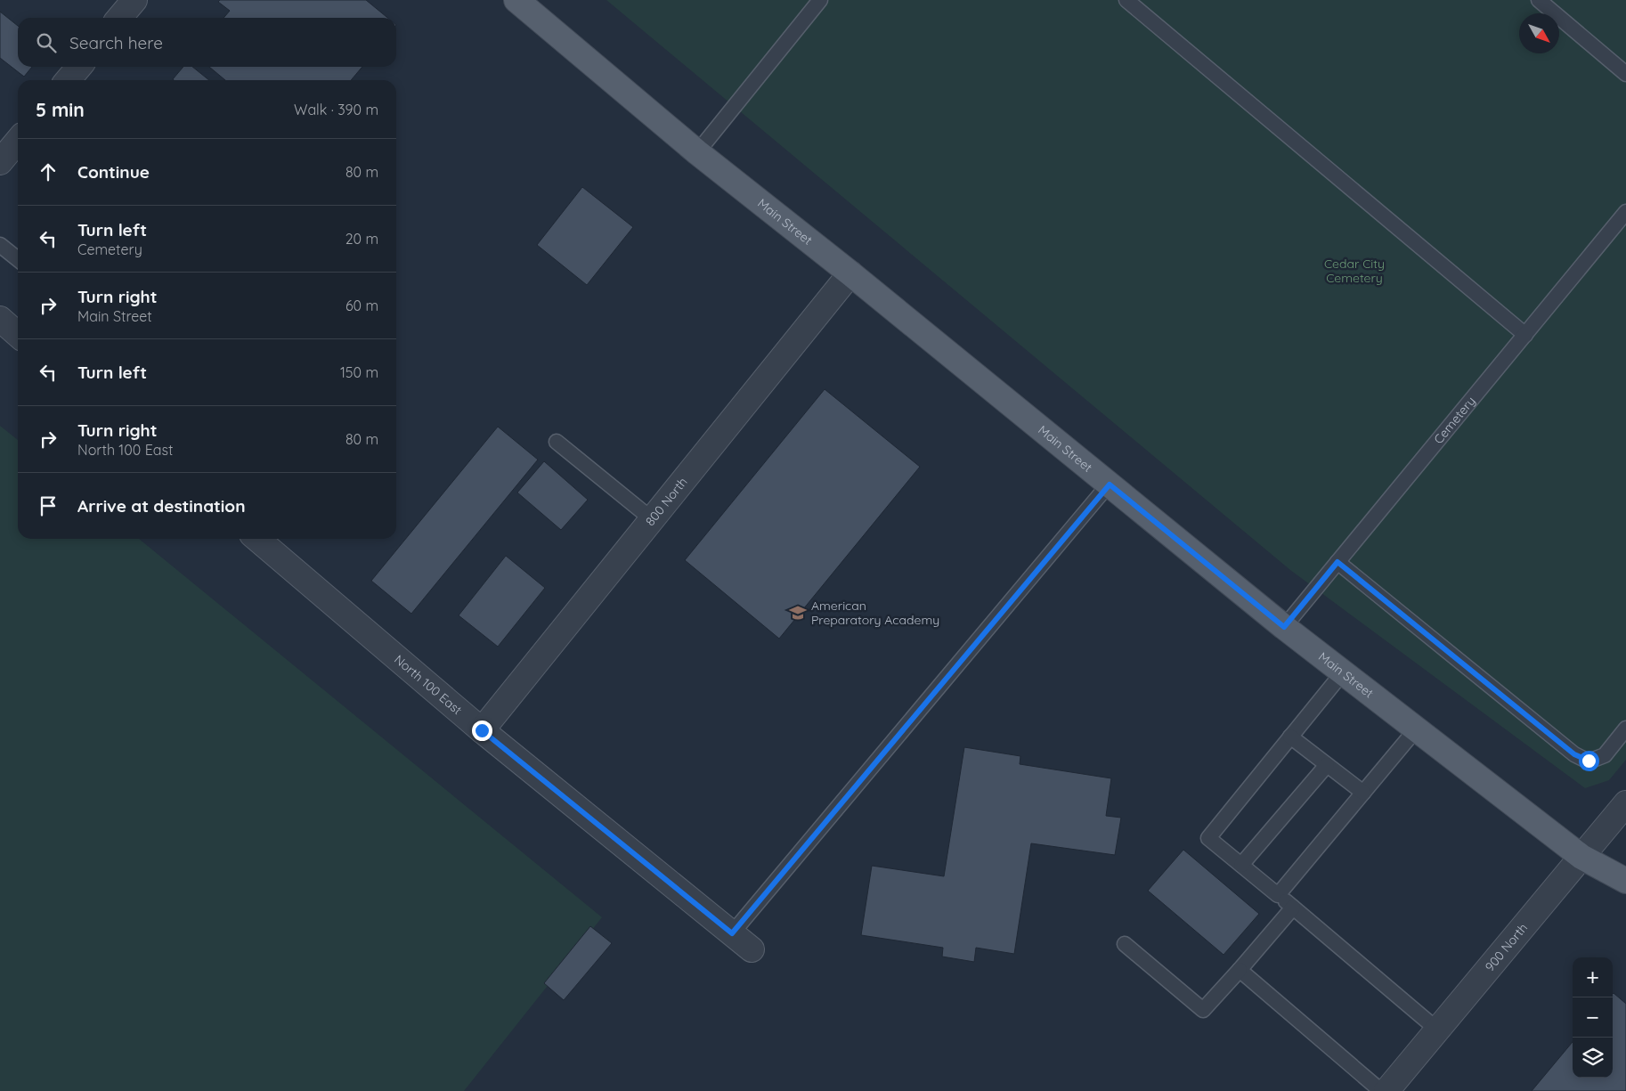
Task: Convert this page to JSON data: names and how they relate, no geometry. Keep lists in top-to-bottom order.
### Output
{
  "streets": {
    "main road": ["Main Street"],
    "street": ["800 North", "North 100 East", "900 North"],
    "lane": ["Cemetery"]
  },
  "crossings": [
    ["Main Street", "Cemetery"],
    ["Main Street", "800 North"],
    ["Main Street", "900 North"],
    ["800 North", "North 100 East"]
  ],
  "parks": ["Cedar City Cemetery"],
  "places": {
    "school or university": ["American Preparatory Academy"]
  },
  "north": "bottom right",
  "page": {
    "search": "Search here",
    "heading": ["5 min", "Walk · 390 m"],
    "list": [
      ["Continue", "80 m"],
      ["Turn left", "Cemetery", "20 m"],
      ["Turn right", "Main Street", "60 m"],
      ["Turn left", "150 m"],
      ["Turn right", "North 100 East", "80 m"],
      "Arrive at destination"
    ],
    "map_buttons": ["+", "−"]
  }
}
